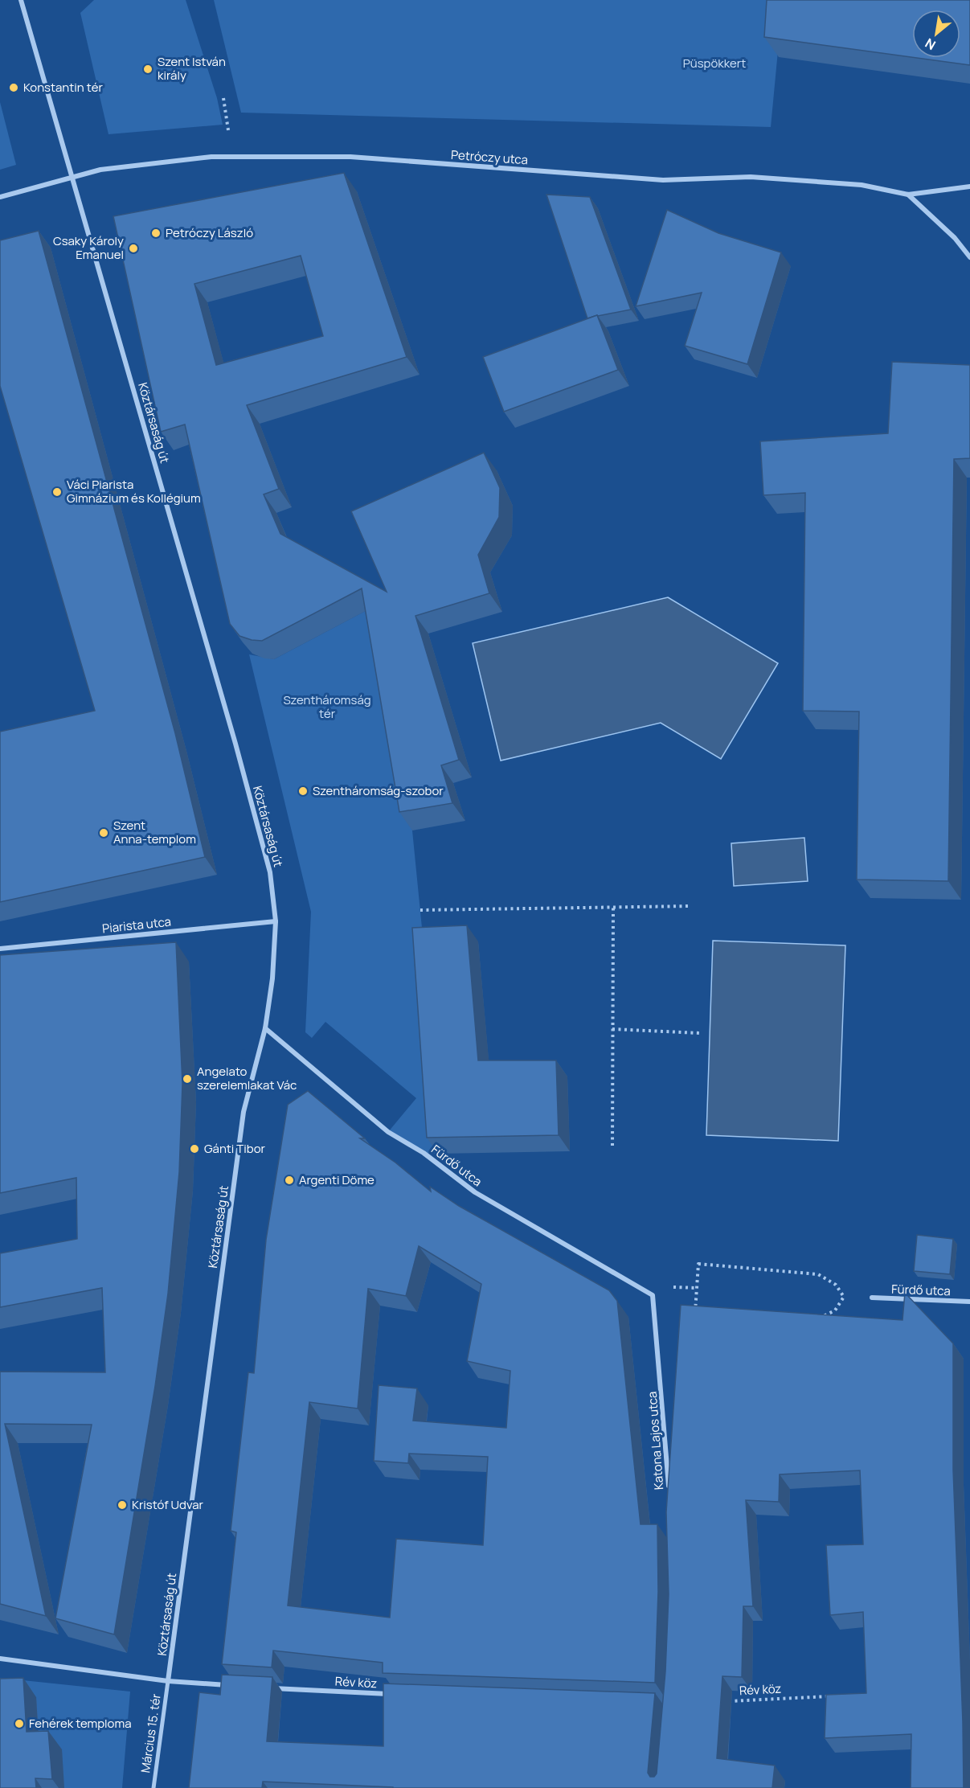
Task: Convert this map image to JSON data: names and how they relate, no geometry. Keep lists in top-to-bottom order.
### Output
{
  "streets": {
    "street": [
      "Petróczy utca",
      "Köztársaság út",
      "Piarista utca",
      "Fürdő utca",
      "Katona Lajos utca",
      "Rév köz",
      "Március 15. tér"
    ]
  },
  "crossings": [
    ["Petróczy utca", "Köztársaság út"],
    ["Köztársaság út", "Piarista utca"],
    ["Köztársaság út", "Fürdő utca"],
    ["Köztársaság út", "Március 15. tér"],
    ["Fürdő utca", "Katona Lajos utca"]
  ],
  "parks": ["Püspökkert", "Szentháromság tér"],
  "places": [
    "Szent István király",
    "Konstantin tér",
    "Petróczy László",
    "Csaky Károly Emanuel",
    "Váci Piarista Gimnázium és Kollégium",
    "Szentháromság-szobor",
    "Szent Anna-templom",
    "Angelato szerelemlakat Vác",
    "Gánti Tibor",
    "Argenti Döme",
    "Kristóf Udvar",
    "Fehérek temploma"
  ],
  "north": "bottom left"
}
